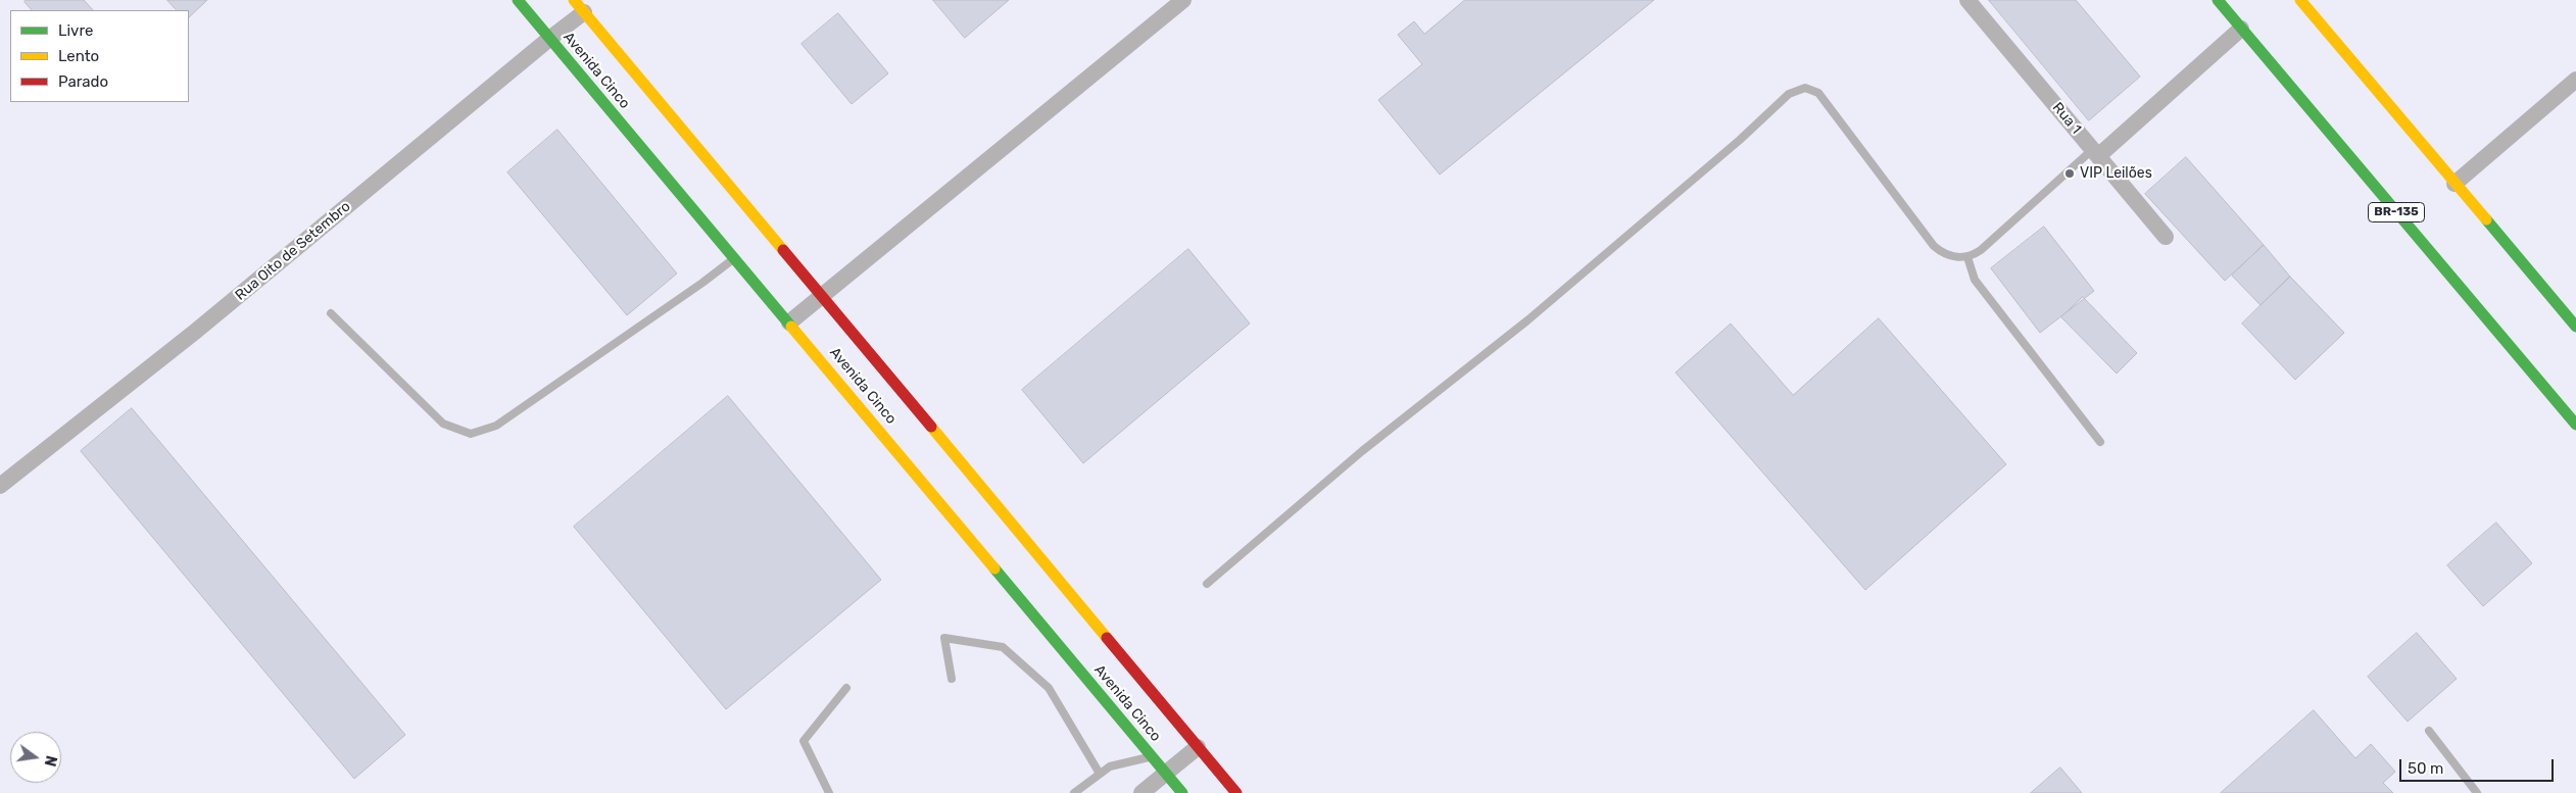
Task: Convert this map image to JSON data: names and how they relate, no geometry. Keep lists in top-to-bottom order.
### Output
{
  "streets": {
    "main road": ["Avenida Cinco", "BR-135"],
    "street": ["Rua 1", "Rua Oito de Setembro"]
  },
  "crossings": [
    ["Avenida Cinco", "Rua Oito de Setembro"]
  ],
  "places": ["VIP Leilões"],
  "legend": ["Livre", "Lento", "Parado"],
  "scale_bar": "50 m",
  "north": "right"
}
